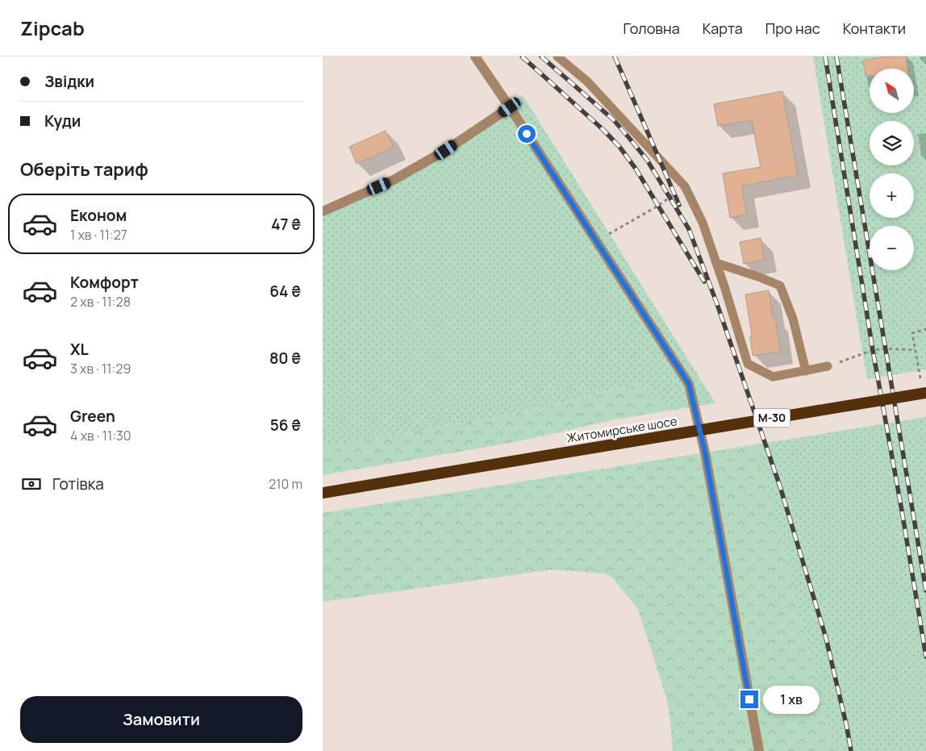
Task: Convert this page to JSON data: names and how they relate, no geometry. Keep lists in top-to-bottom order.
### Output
{
  "streets": {
    "highway": ["М-30", "Житомирське шосе"]
  },
  "north": "top left",
  "page": {
    "header": "Zipcab",
    "nav": [
      "Головна",
      "Карта",
      "Про нас",
      "Контакти"
    ],
    "banner": ["Звідки", "Куди"],
    "map_buttons": ["+", "−"],
    "heading": "Оберіть тариф",
    "list": [
      {
        "name": "Економ",
        "note": "1 хв · 11:27",
        "value": "47 ₴"
      },
      {
        "name": "Комфорт",
        "note": "2 хв · 11:28",
        "value": "64 ₴"
      },
      {
        "name": "XL",
        "note": "3 хв · 11:29",
        "value": "80 ₴"
      },
      {
        "name": "Green",
        "note": "4 хв · 11:30",
        "value": "56 ₴"
      }
    ],
    "pay": ["Готівка", "210 m"],
    "bubble": "1 хв",
    "buttons": "Замовити"
  }
}
